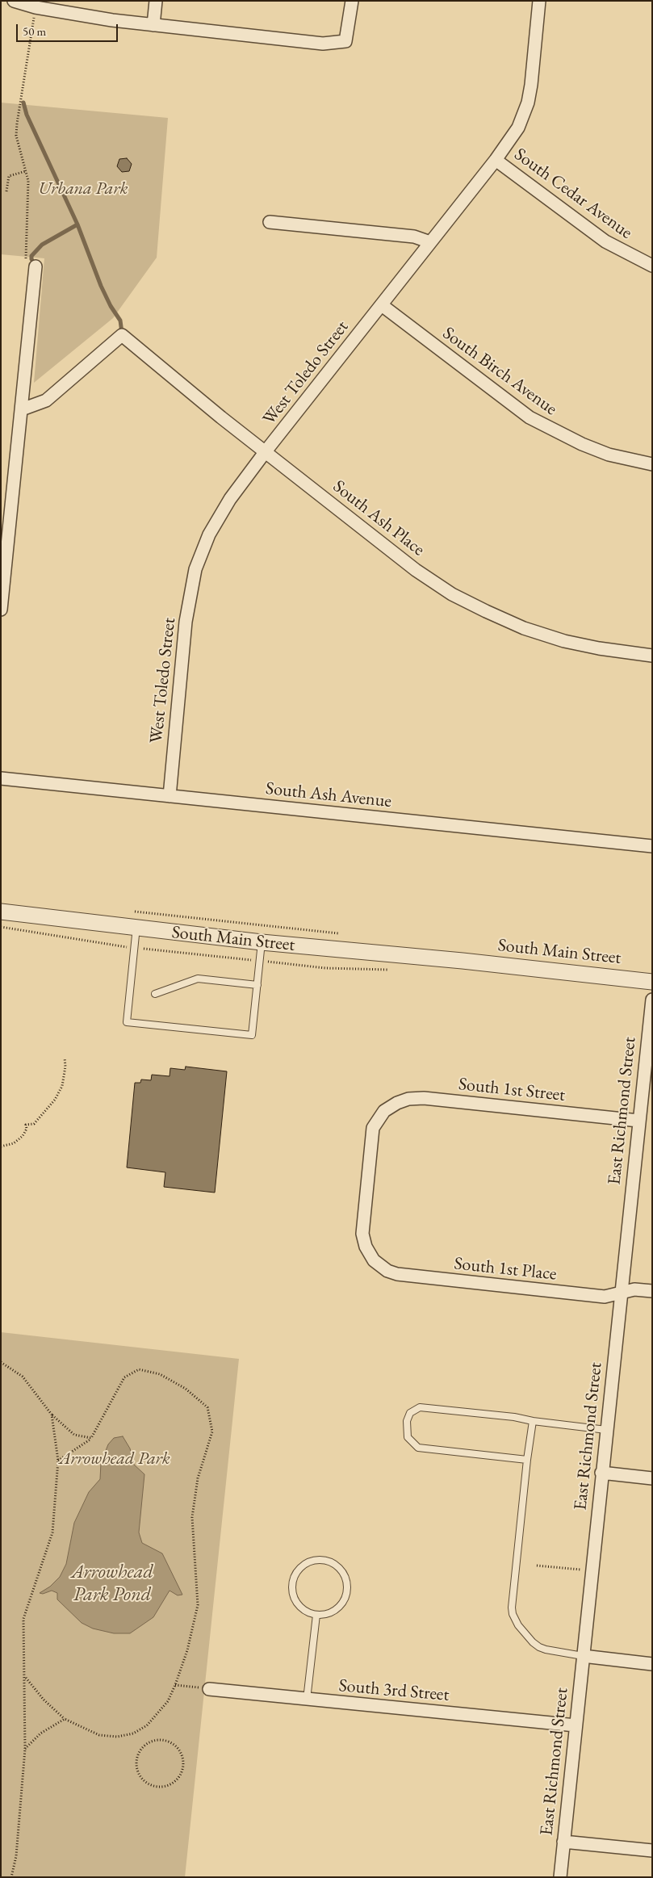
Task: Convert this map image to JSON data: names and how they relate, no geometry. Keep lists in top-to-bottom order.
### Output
{
  "streets": {
    "street": [
      "South Cedar Avenue",
      "South Birch Avenue",
      "West Toledo Street",
      "South Ash Place",
      "South Ash Avenue",
      "South Main Street",
      "South 1st Street",
      "East Richmond Street",
      "South 1st Place",
      "South 3rd Street"
    ]
  },
  "crossings": [
    ["South Cedar Avenue", "West Toledo Street"],
    ["South Birch Avenue", "West Toledo Street"],
    ["West Toledo Street", "South Ash Place"],
    ["West Toledo Street", "South Ash Avenue"],
    ["South 1st Street", "East Richmond Street"],
    ["South 1st Street", "South 1st Place"],
    ["East Richmond Street", "South 1st Place"],
    ["East Richmond Street", "South 3rd Street"]
  ],
  "water": ["Arrowhead Park Pond"],
  "parks": ["Urbana Park", "Arrowhead Park"],
  "scale_bar": "50 m"
}
